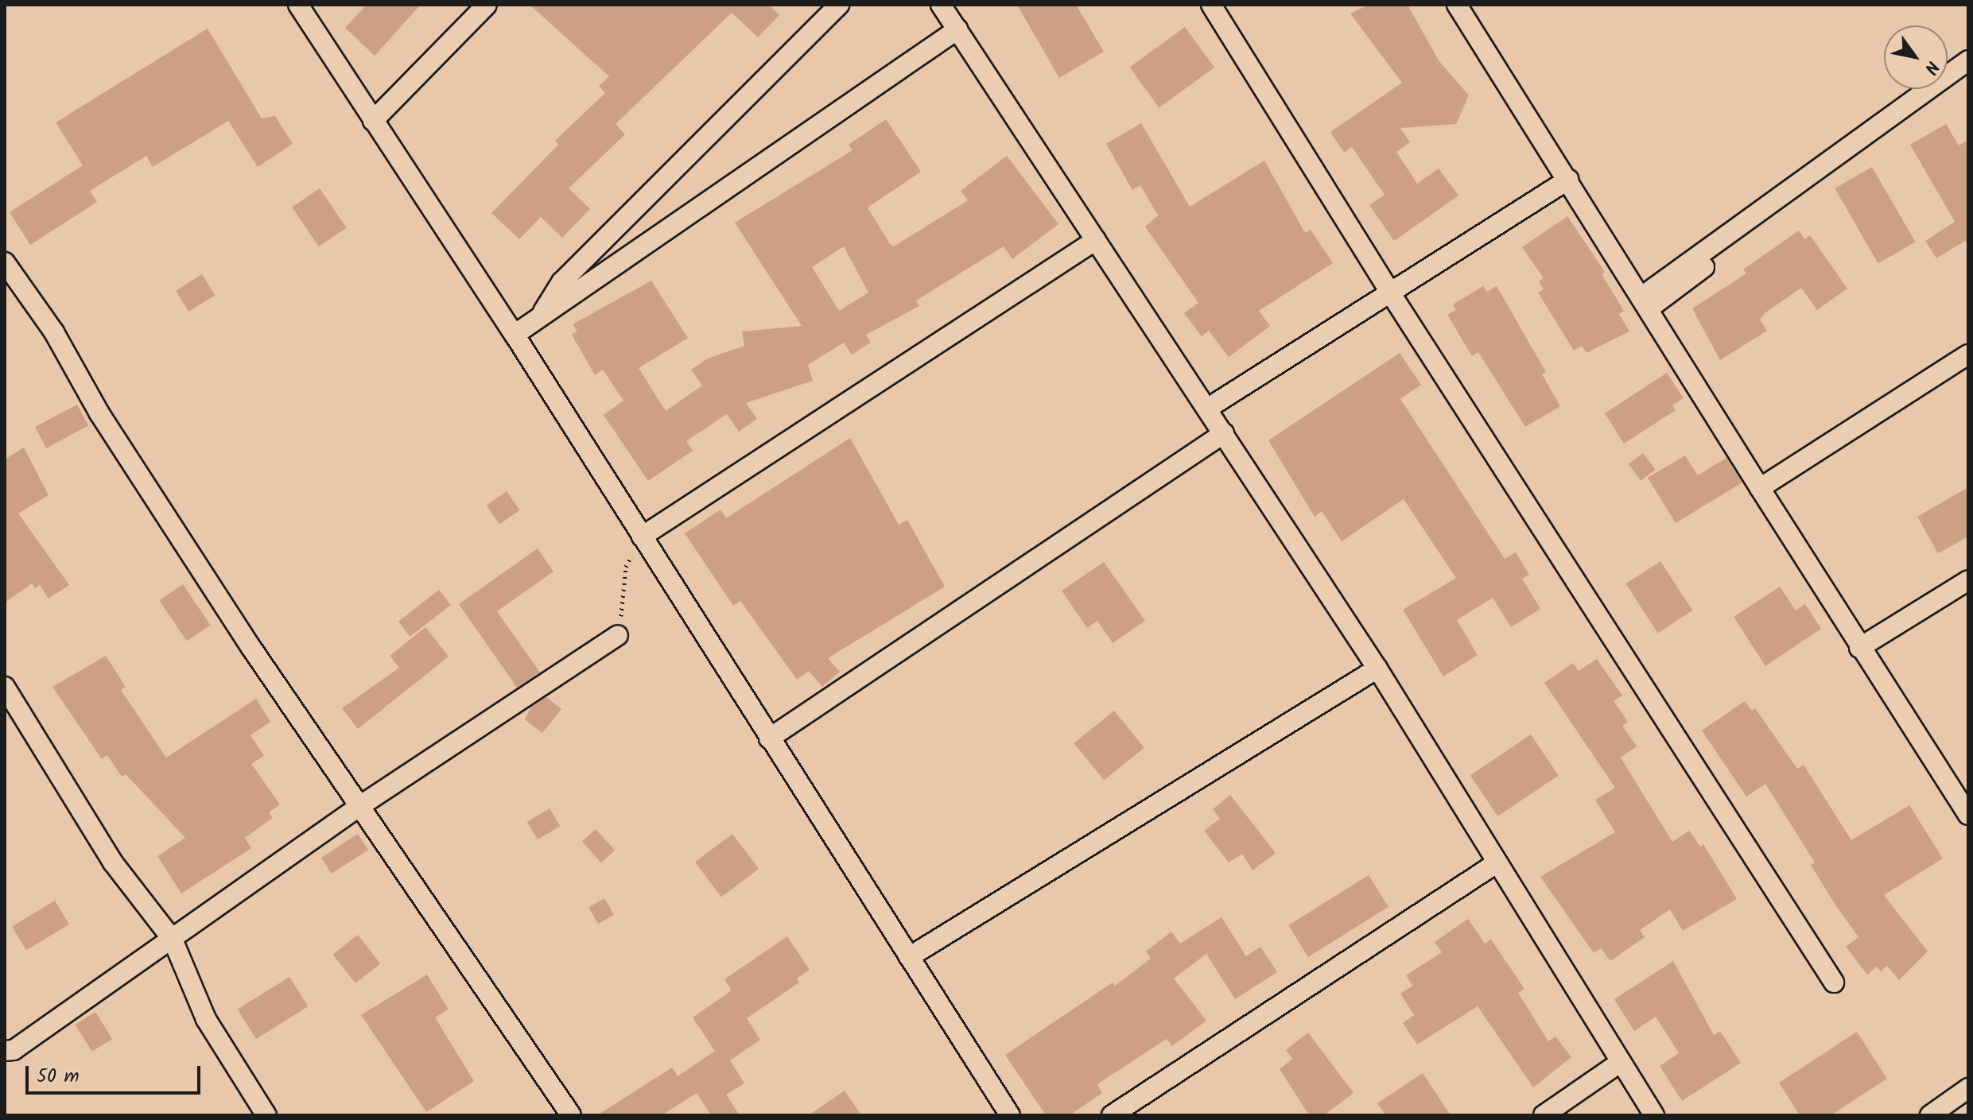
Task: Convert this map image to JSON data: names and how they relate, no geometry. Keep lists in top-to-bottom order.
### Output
{
  "scale_bar": "50 m",
  "north": "bottom right"
}
